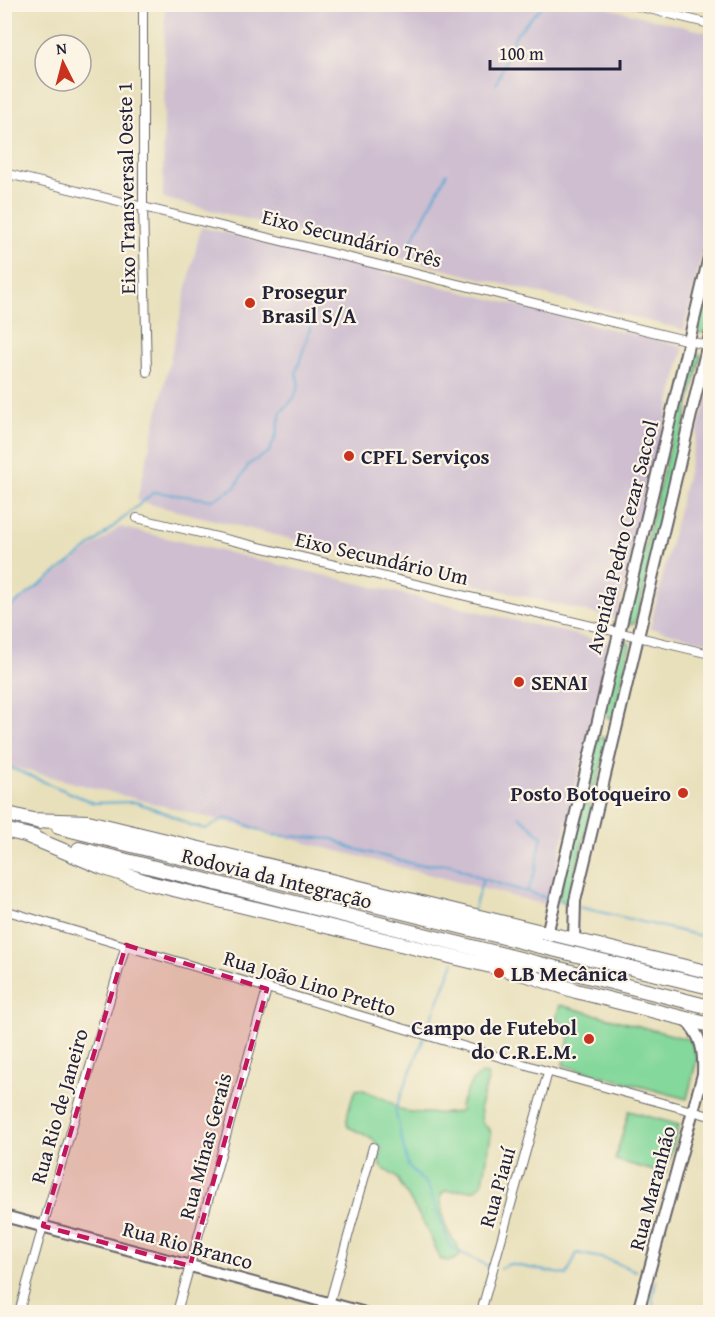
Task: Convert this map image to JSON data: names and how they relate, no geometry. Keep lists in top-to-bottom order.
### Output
{
  "streets": {
    "highway": ["Rodovia da Integração"],
    "street": [
      "Eixo Transversal Oeste 1",
      "Eixo Secundário Três",
      "Avenida Pedro Cezar Saccol",
      "Eixo Secundário Um",
      "Rua João Lino Pretto",
      "Rua Rio de Janeiro",
      "Rua Minas Gerais",
      "Rua Piauí",
      "Rua Maranhão",
      "Rua Rio Branco"
    ]
  },
  "crossings": [
    ["Eixo Transversal Oeste 1", "Eixo Secundário Três"],
    ["Eixo Secundário Três", "Avenida Pedro Cezar Saccol"],
    ["Avenida Pedro Cezar Saccol", "Eixo Secundário Um"],
    ["Avenida Pedro Cezar Saccol", "Rodovia da Integração"],
    ["Rua João Lino Pretto", "Rua Rio de Janeiro"],
    ["Rua João Lino Pretto", "Rua Minas Gerais"],
    ["Rua João Lino Pretto", "Rua Piauí"],
    ["Rua João Lino Pretto", "Rua Maranhão"],
    ["Rua Rio de Janeiro", "Rua Rio Branco"],
    ["Rua Minas Gerais", "Rua Rio Branco"]
  ],
  "places": [
    "Prosegur Brasil S/A",
    "CPFL Serviços",
    "SENAI",
    "Posto Botoqueiro",
    "LB Mecânica",
    "Campo de Futebol do C.R.E.M."
  ],
  "scale_bar": "100 m",
  "north": "top"
}
